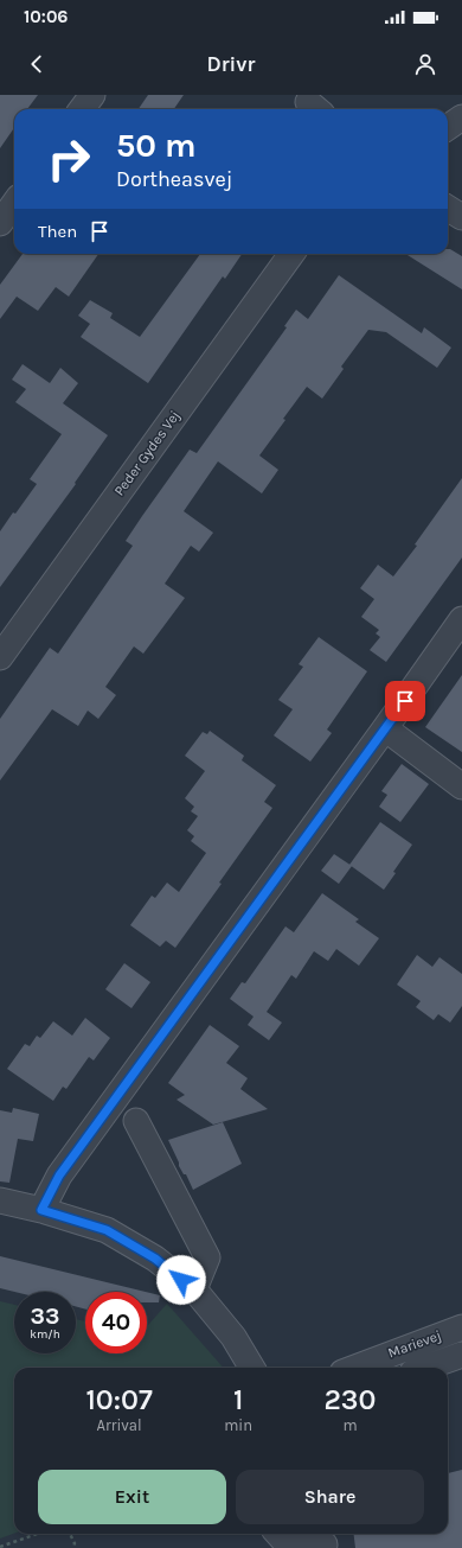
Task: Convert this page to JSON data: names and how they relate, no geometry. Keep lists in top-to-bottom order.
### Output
{
  "streets": {
    "street": ["Peder Gydes Vej", "Marievej"]
  },
  "page": {
    "status": "10:06",
    "header": "Drivr",
    "turn": ["50 m", "Dortheasvej"],
    "then": "Then",
    "speed": "33 km/h",
    "limit": "40",
    "eta": [
      "10:07",
      "Arrival",
      "1",
      "min",
      "230",
      "m"
    ],
    "buttons": ["Exit", "Share"]
  }
}
